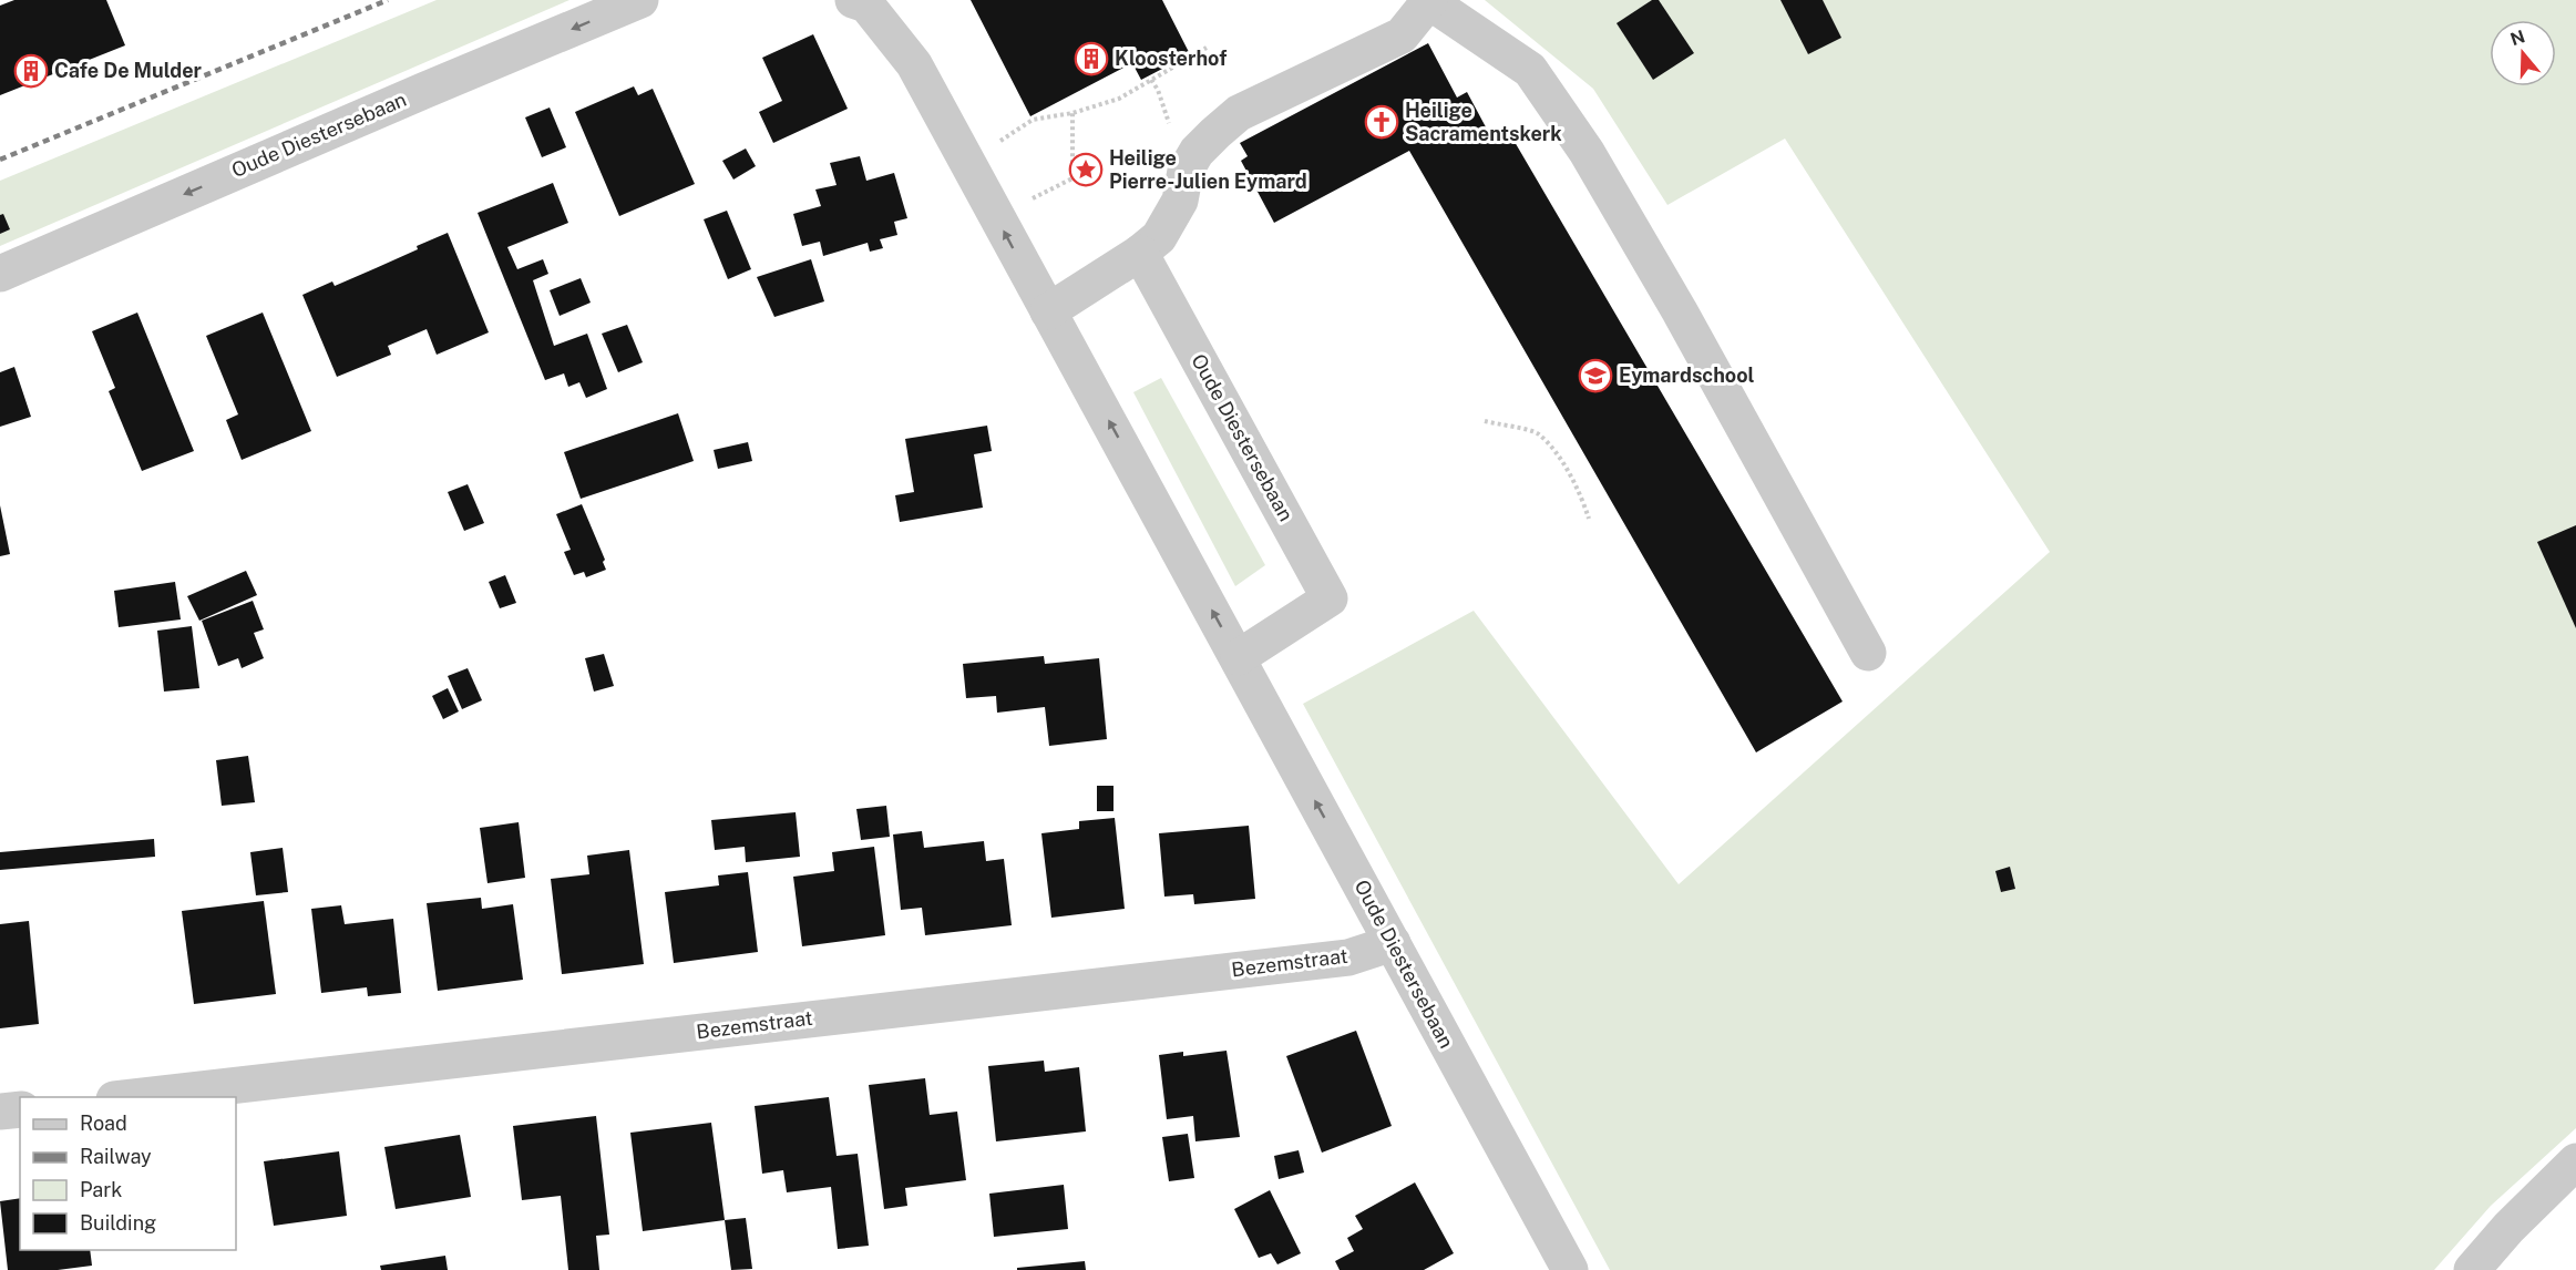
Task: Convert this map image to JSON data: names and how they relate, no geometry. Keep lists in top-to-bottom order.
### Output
{
  "streets": {
    "street": ["Oude Diestersebaan", "Bezemstraat"]
  },
  "crossings": [
    ["Oude Diestersebaan", "Bezemstraat"]
  ],
  "places": {
    "building": ["Kloosterhof", "Cafe De Mulder"],
    "church": ["Heilige Sacramentskerk"],
    "place": ["Heilige Pierre-Julien Eymard"],
    "school or university": ["Eymardschool"]
  },
  "legend": [
    "Road",
    "Railway",
    "Park",
    "Building"
  ],
  "north": "top"
}
